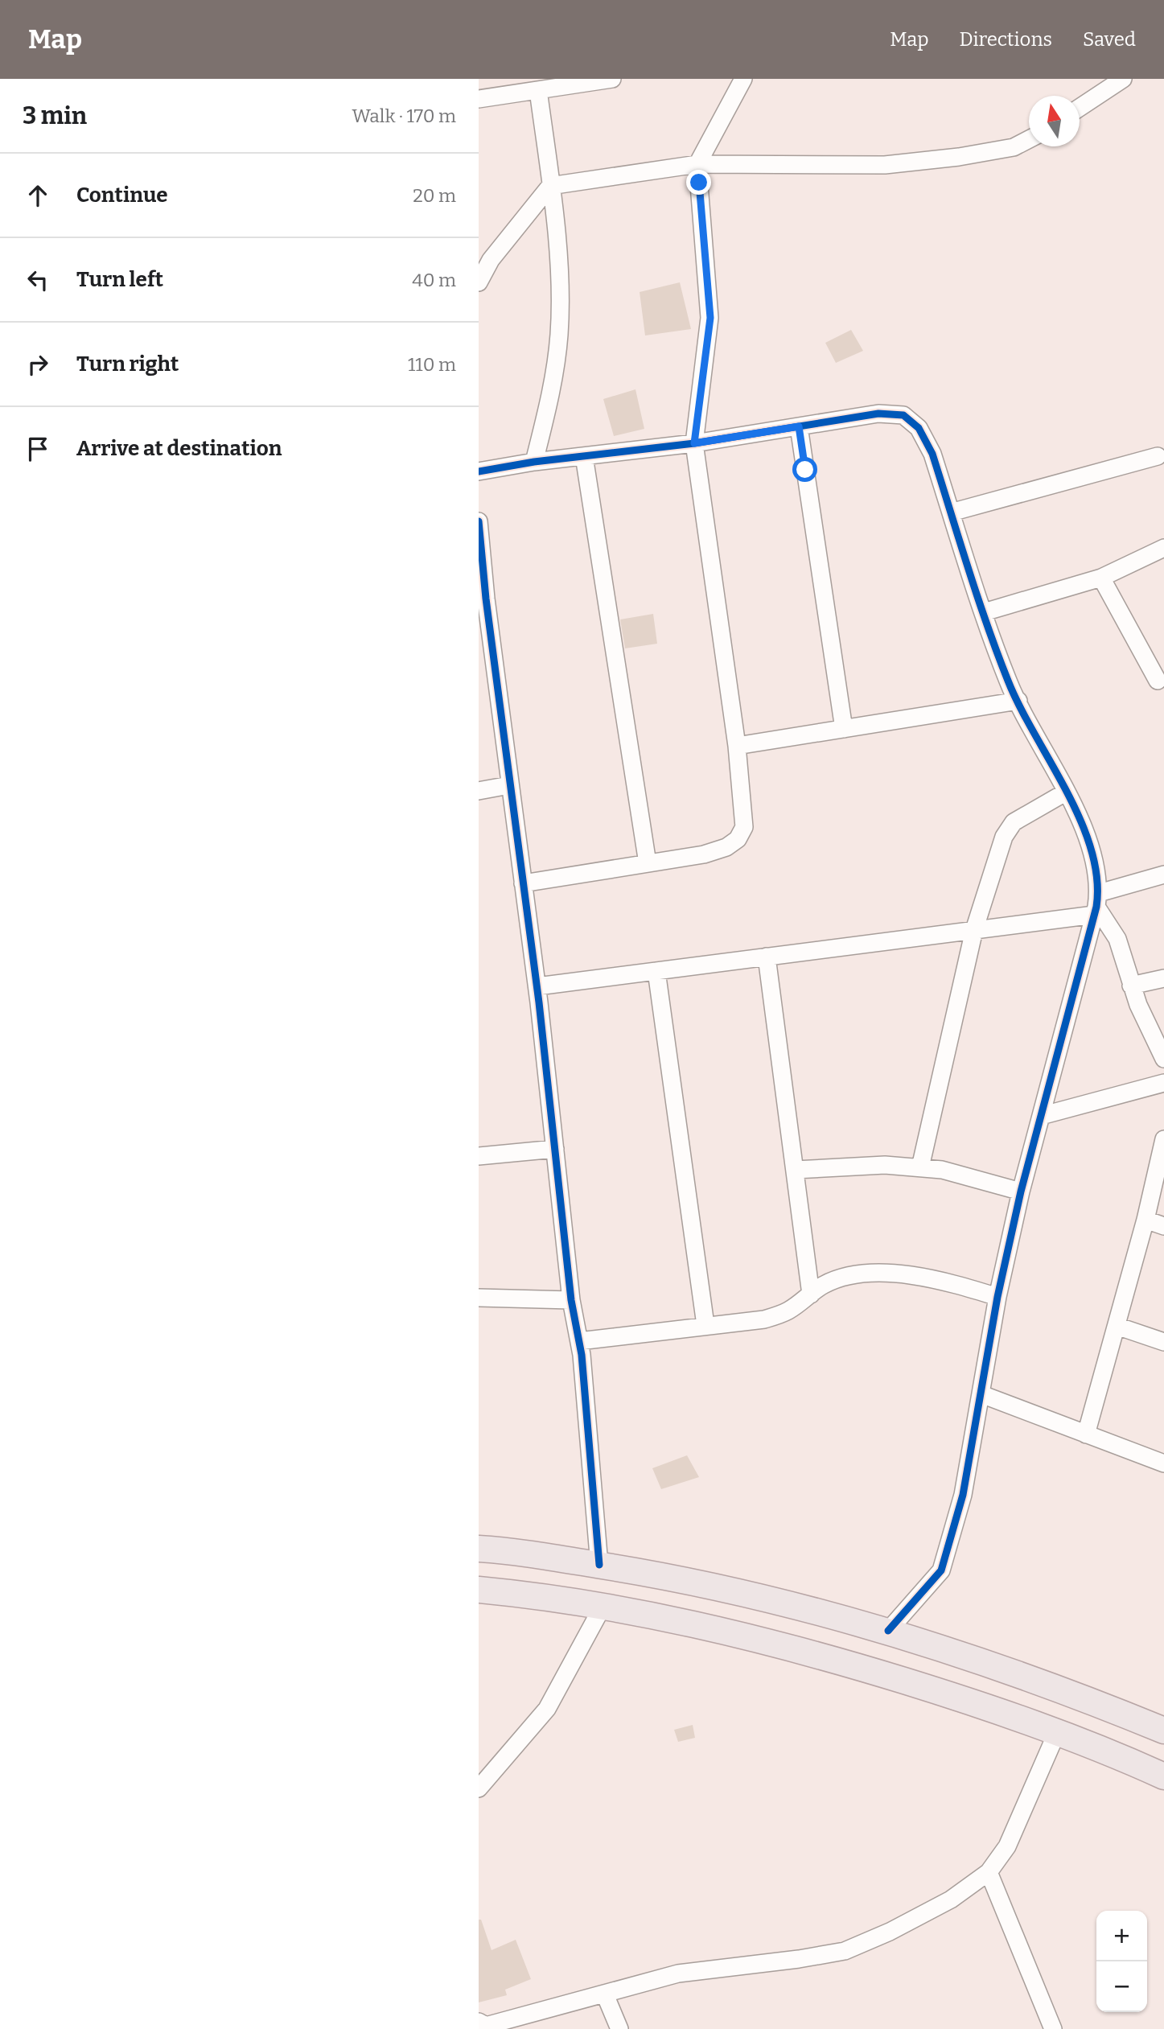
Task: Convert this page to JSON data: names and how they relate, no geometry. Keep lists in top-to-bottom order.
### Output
{
  "north": "top",
  "page": {
    "header": "Map",
    "nav": ["Map", "Directions", "Saved"],
    "heading": ["3 min", "Walk · 170 m"],
    "list": [
      ["Continue", "20 m"],
      ["Turn left", "40 m"],
      ["Turn right", "110 m"],
      "Arrive at destination"
    ],
    "map_buttons": ["+", "−"]
  }
}
